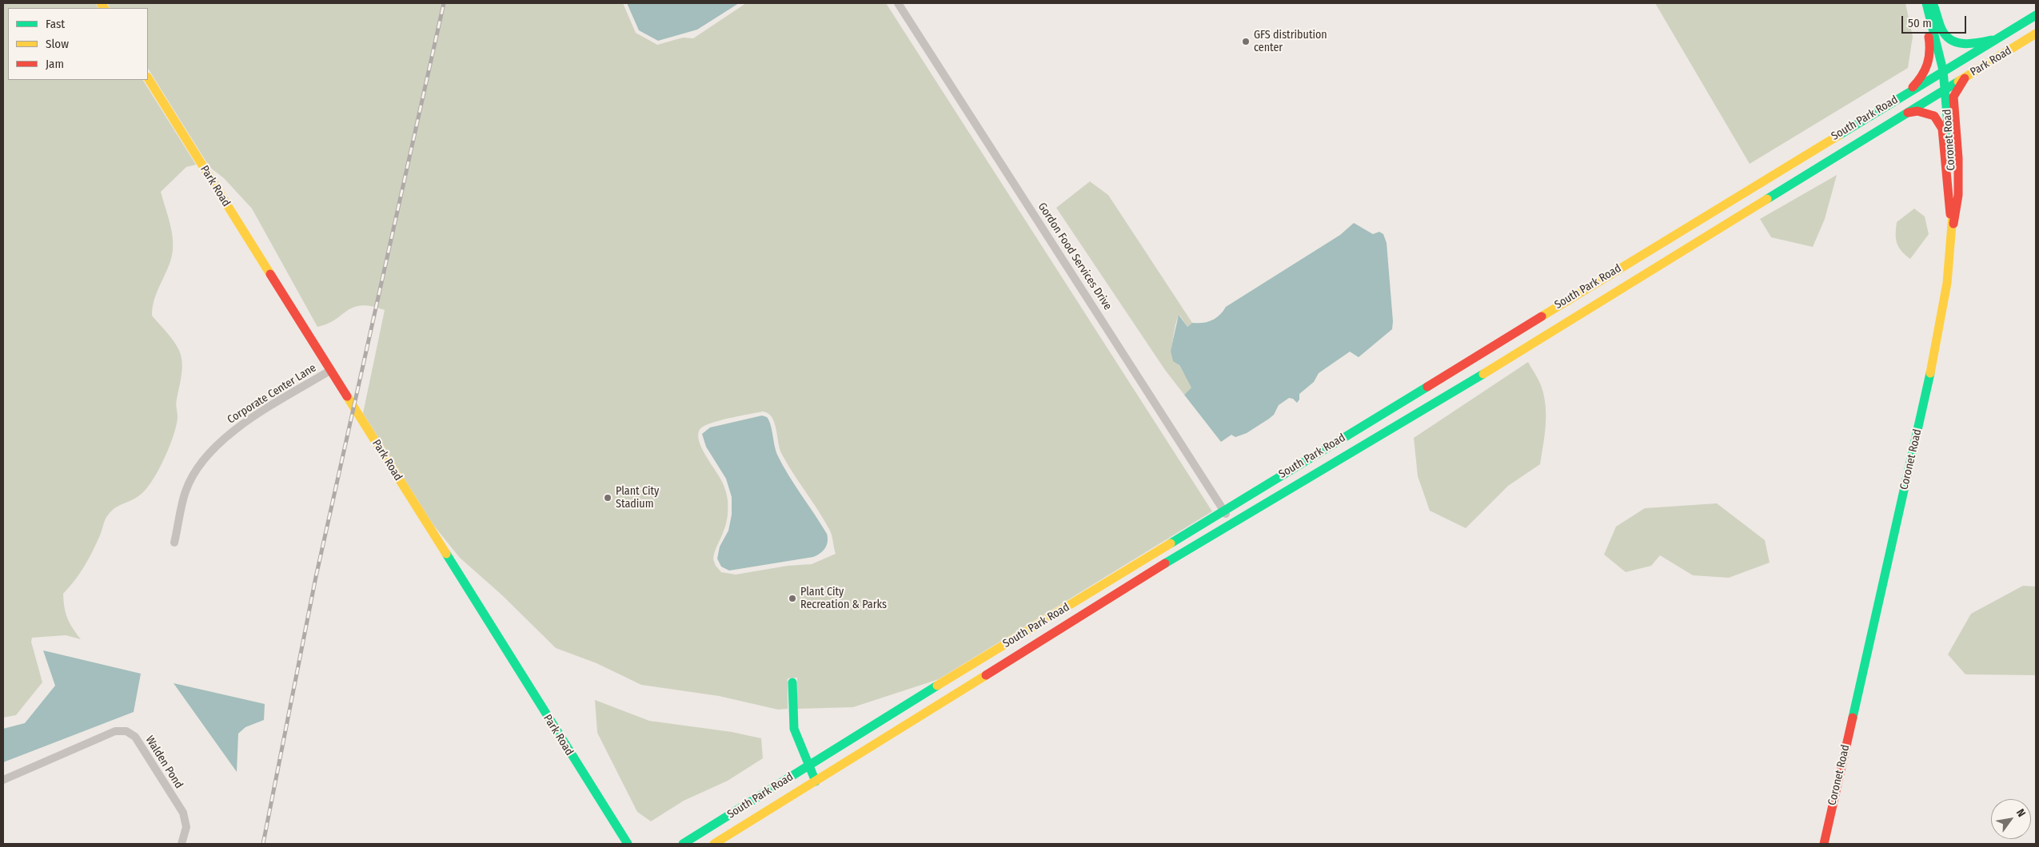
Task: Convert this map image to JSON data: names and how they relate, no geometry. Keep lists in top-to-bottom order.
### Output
{
  "streets": {
    "main road": ["Park Road", "South Park Road", "Coronet Road"],
    "street": ["Gordon Food Services Drive", "Corporate Center Lane", "Walden Pond"]
  },
  "crossings": [
    ["Park Road", "South Park Road"],
    ["Park Road", "Coronet Road"],
    ["Park Road", "Corporate Center Lane"],
    ["South Park Road", "Coronet Road"],
    ["South Park Road", "Gordon Food Services Drive"]
  ],
  "places": ["GFS distribution center", "Plant City Stadium", "Plant City Recreation & Parks"],
  "legend": ["Fast", "Slow", "Jam"],
  "scale_bar": "50 m",
  "north": "top right"
}
